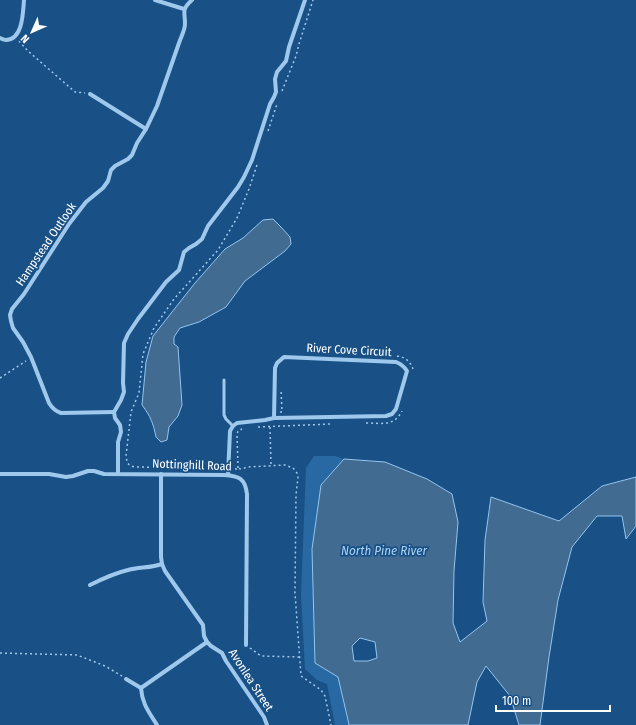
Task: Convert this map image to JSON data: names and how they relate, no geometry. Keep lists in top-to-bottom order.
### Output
{
  "streets": {
    "street": [
      "Hampstead Outlook",
      "River Cove Circuit",
      "Nottinghill Road",
      "Avonlea Street"
    ]
  },
  "water": ["North Pine River"],
  "scale_bar": "100 m",
  "north": "bottom left"
}
